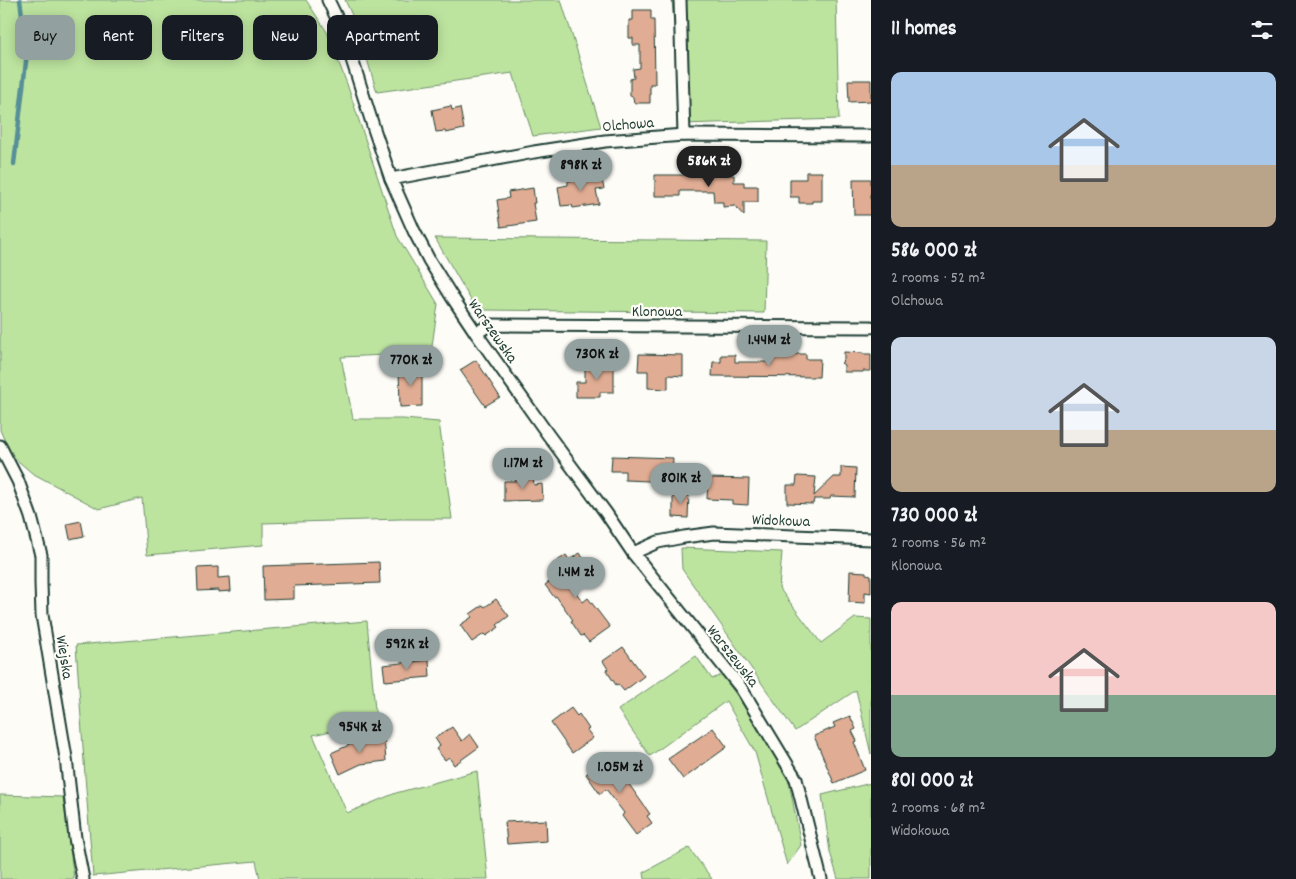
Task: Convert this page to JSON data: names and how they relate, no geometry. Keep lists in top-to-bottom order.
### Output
{
  "streets": {
    "street": [
      "Olchowa",
      "Klonowa",
      "Warszewska",
      "Widokowa",
      "Wiejska"
    ]
  },
  "crossings": [
    ["Olchowa", "Warszewska"],
    ["Klonowa", "Warszewska"],
    ["Warszewska", "Widokowa"]
  ],
  "page": {
    "heading": "11 homes",
    "chip": [
      "Buy",
      "Rent",
      "Filters",
      "New",
      "Apartment"
    ],
    "list": [
      {
        "name": "586 000 zł",
        "note": "2 rooms · 52 m² · Olchowa"
      },
      {
        "name": "730 000 zł",
        "note": "2 rooms · 56 m² · Klonowa"
      },
      {
        "name": "801 000 zł",
        "note": "2 rooms · 68 m² · Widokowa"
      }
    ],
    "price": [
      "586K zł",
      "898K zł",
      "1.44M zł",
      "730K zł",
      "770K zł",
      "1.17M zł",
      "801K zł",
      "1.4M zł",
      "592K zł",
      "954K zł",
      "1.05M zł"
    ]
  }
}
